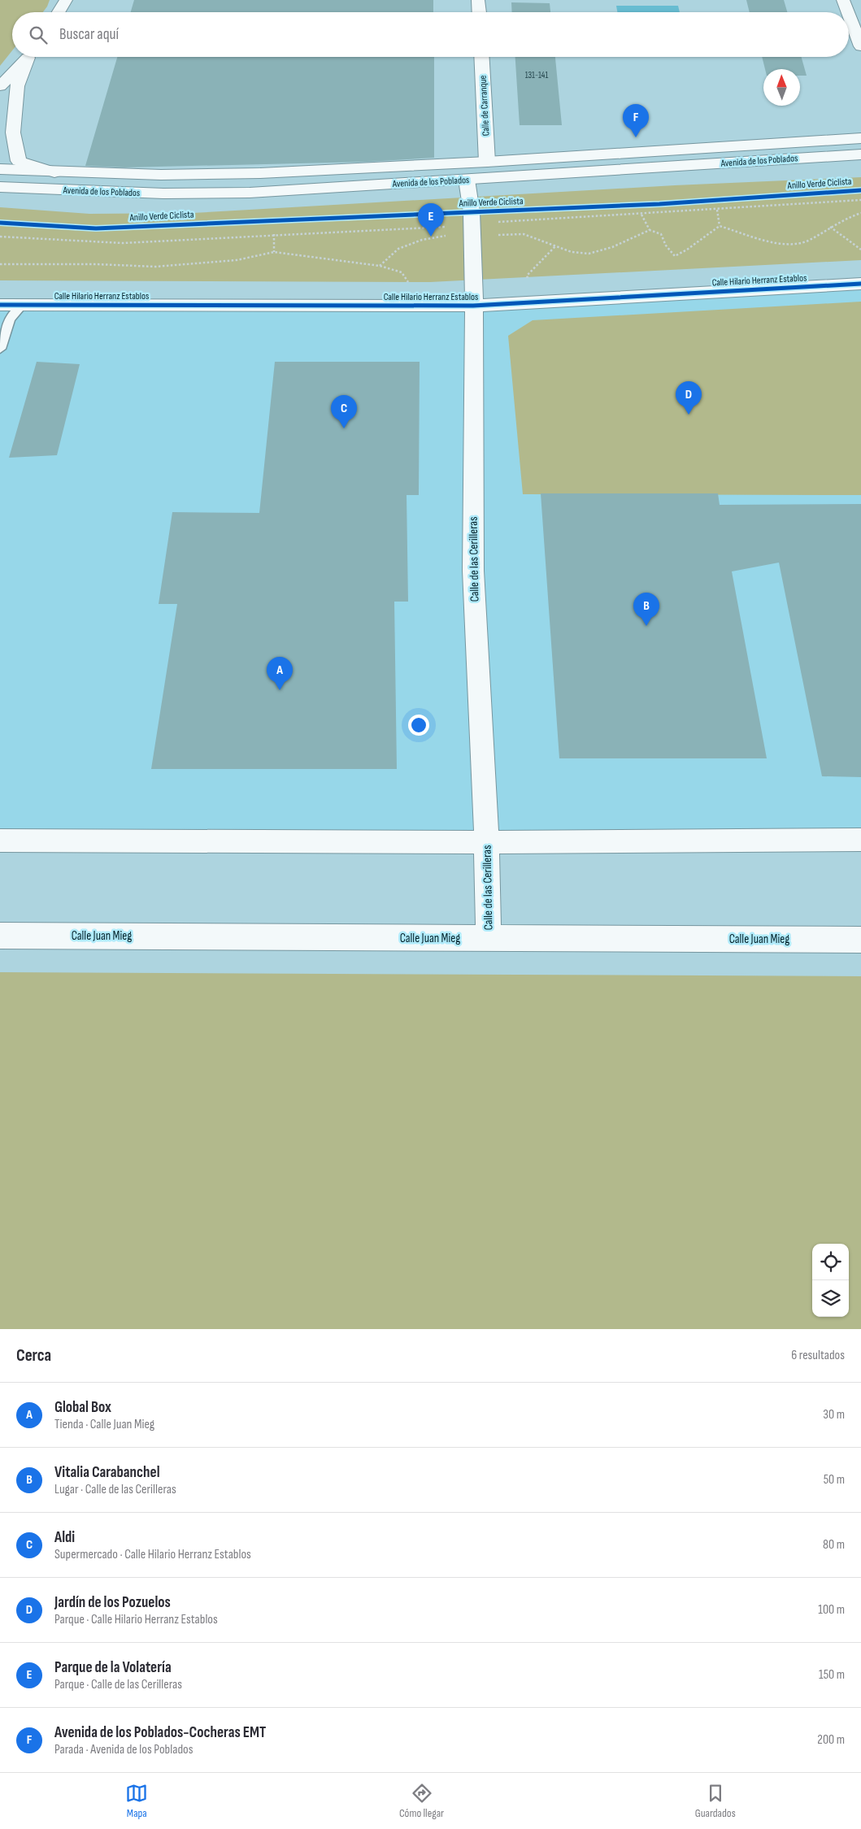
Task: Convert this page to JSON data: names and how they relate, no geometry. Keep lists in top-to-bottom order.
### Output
{
  "streets": {
    "street": [
      "Calle de Carranque",
      "Avenida de los Poblados",
      "Calle Hilario Herranz Establos",
      "Calle de las Cerilleras",
      "Calle Juan Mieg"
    ],
    "cycle path": ["Anillo Verde Ciclista"]
  },
  "crossings": [
    ["Calle de Carranque", "Avenida de los Poblados"],
    ["Avenida de los Poblados", "Calle de las Cerilleras"],
    ["Calle Hilario Herranz Establos", "Calle de las Cerilleras"],
    ["Calle de las Cerilleras", "Calle Juan Mieg"]
  ],
  "house_numbers": ["131-141"],
  "north": "top",
  "page": {
    "search": "Buscar aquí",
    "pins": [
      "F",
      "E",
      "D",
      "C",
      "B",
      "A"
    ],
    "heading": ["Cerca", "6 resultados"],
    "list": [
      {
        "mark": "A",
        "name": "Global Box",
        "note": "Tienda · Calle Juan Mieg",
        "value": "30 m"
      },
      {
        "mark": "B",
        "name": "Vitalia Carabanchel",
        "note": "Lugar · Calle de las Cerilleras",
        "value": "50 m"
      },
      {
        "mark": "C",
        "name": "Aldi",
        "note": "Supermercado · Calle Hilario Herranz Establos",
        "value": "80 m"
      },
      {
        "mark": "D",
        "name": "Jardín de los Pozuelos",
        "note": "Parque · Calle Hilario Herranz Establos",
        "value": "100 m"
      },
      {
        "mark": "E",
        "name": "Parque de la Volatería",
        "note": "Parque · Calle de las Cerilleras",
        "value": "150 m"
      },
      {
        "mark": "F",
        "name": "Avenida de los Poblados-Cocheras EMT",
        "note": "Parada · Avenida de los Poblados",
        "value": "200 m"
      }
    ],
    "nav": ["Mapa", "Cómo llegar", "Guardados"]
  }
}
